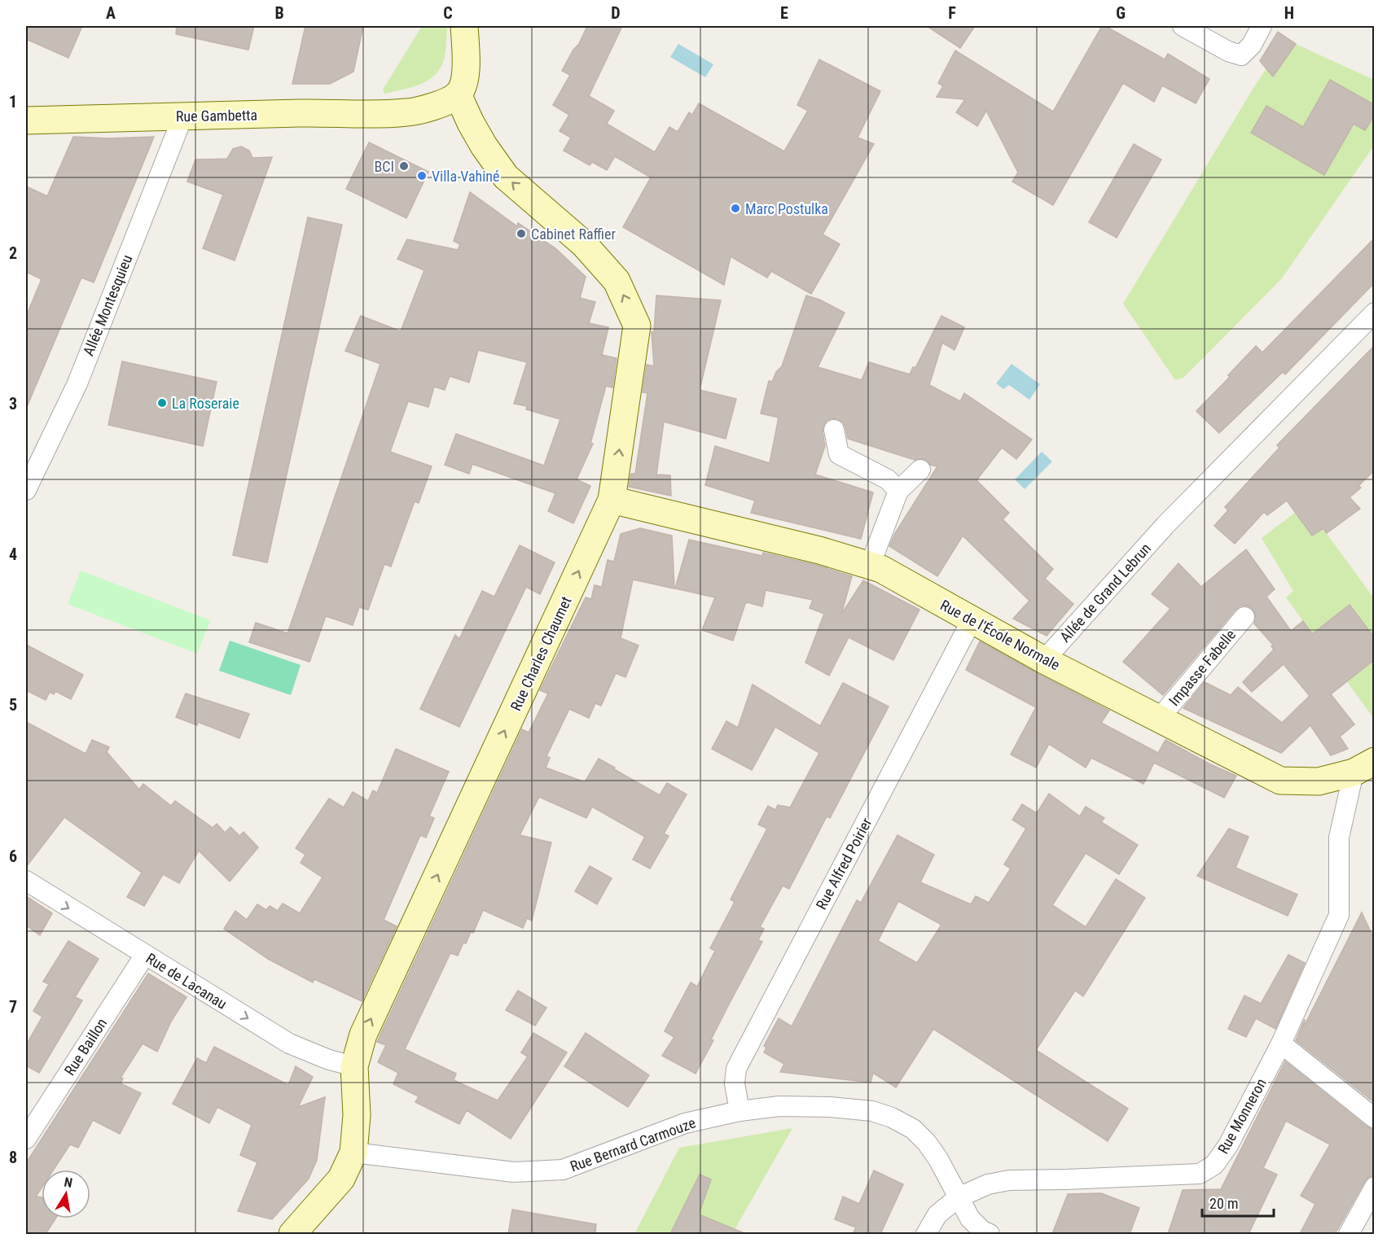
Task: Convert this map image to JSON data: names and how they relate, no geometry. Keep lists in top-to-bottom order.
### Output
{
  "streets": {
    "street": [
      "Rue Gambetta",
      "Allée Montesquieu",
      "Allée de Grand Lebrun",
      "Rue de l'École Normale",
      "Rue Charles Chaumet",
      "Impasse Fabelle",
      "Rue Alfred Poirier",
      "Rue de Lacanau",
      "Rue Baillon",
      "Rue Monneron",
      "Rue Bernard Carmouze"
    ]
  },
  "crossings": [
    ["Rue Gambetta", "Allée Montesquieu"],
    ["Rue Gambetta", "Rue Charles Chaumet"],
    ["Allée de Grand Lebrun", "Rue de l'École Normale"],
    ["Rue de l'École Normale", "Rue Charles Chaumet"],
    ["Rue de l'École Normale", "Impasse Fabelle"],
    ["Rue de l'École Normale", "Rue Alfred Poirier"],
    ["Rue de l'École Normale", "Rue Monneron"],
    ["Rue Charles Chaumet", "Rue de Lacanau"],
    ["Rue Charles Chaumet", "Rue Bernard Carmouze"],
    ["Rue Alfred Poirier", "Rue Bernard Carmouze"],
    ["Rue de Lacanau", "Rue Baillon"],
    ["Rue Monneron", "Rue Bernard Carmouze"]
  ],
  "one_way": ["Rue Charles Chaumet", "Rue de Lacanau"],
  "places": [
    "BCI",
    "Villa Vahiné",
    "Marc Postulka",
    "Cabinet Raffier",
    "La Roseraie"
  ],
  "scale_bar": "20 m",
  "north": "top",
  "grid": {
    "columns": [
      "A",
      "B",
      "C",
      "D",
      "E",
      "F",
      "G",
      "H"
    ],
    "rows": [
      "1",
      "2",
      "3",
      "4",
      "5",
      "6",
      "7",
      "8"
    ]
  }
}
